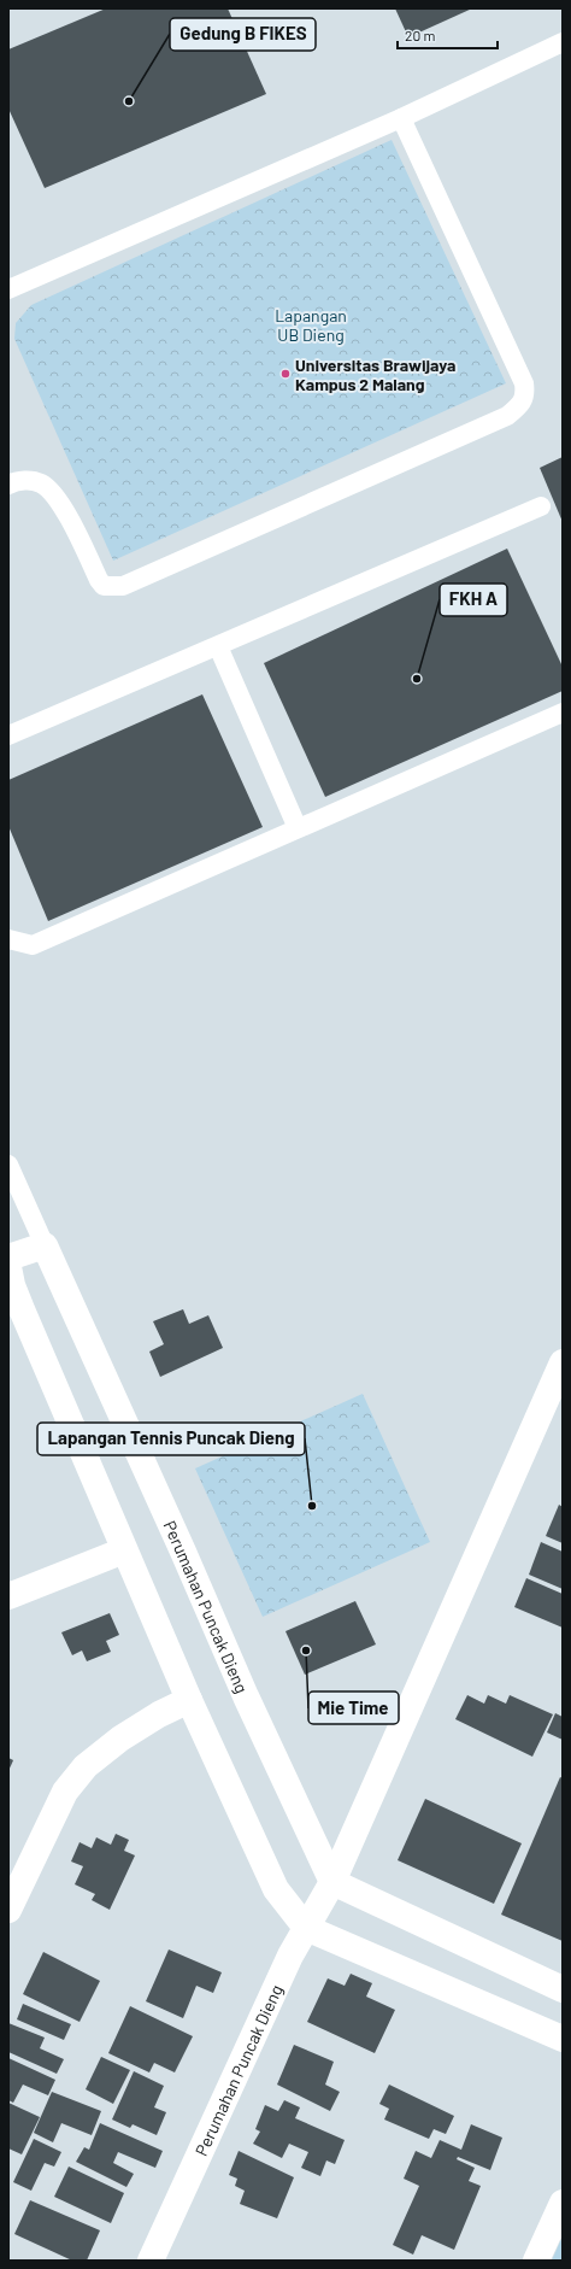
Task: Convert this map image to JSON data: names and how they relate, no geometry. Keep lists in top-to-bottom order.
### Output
{
  "streets": {
    "street": ["Perumahan Puncak Dieng"]
  },
  "parks": ["Lapangan UB Dieng"],
  "places": [
    "Gedung B FIKES",
    "Universitas Brawijaya Kampus 2 Malang",
    "FKH A",
    "Lapangan Tennis Puncak Dieng",
    "Mie Time"
  ],
  "scale_bar": "20 m"
}
